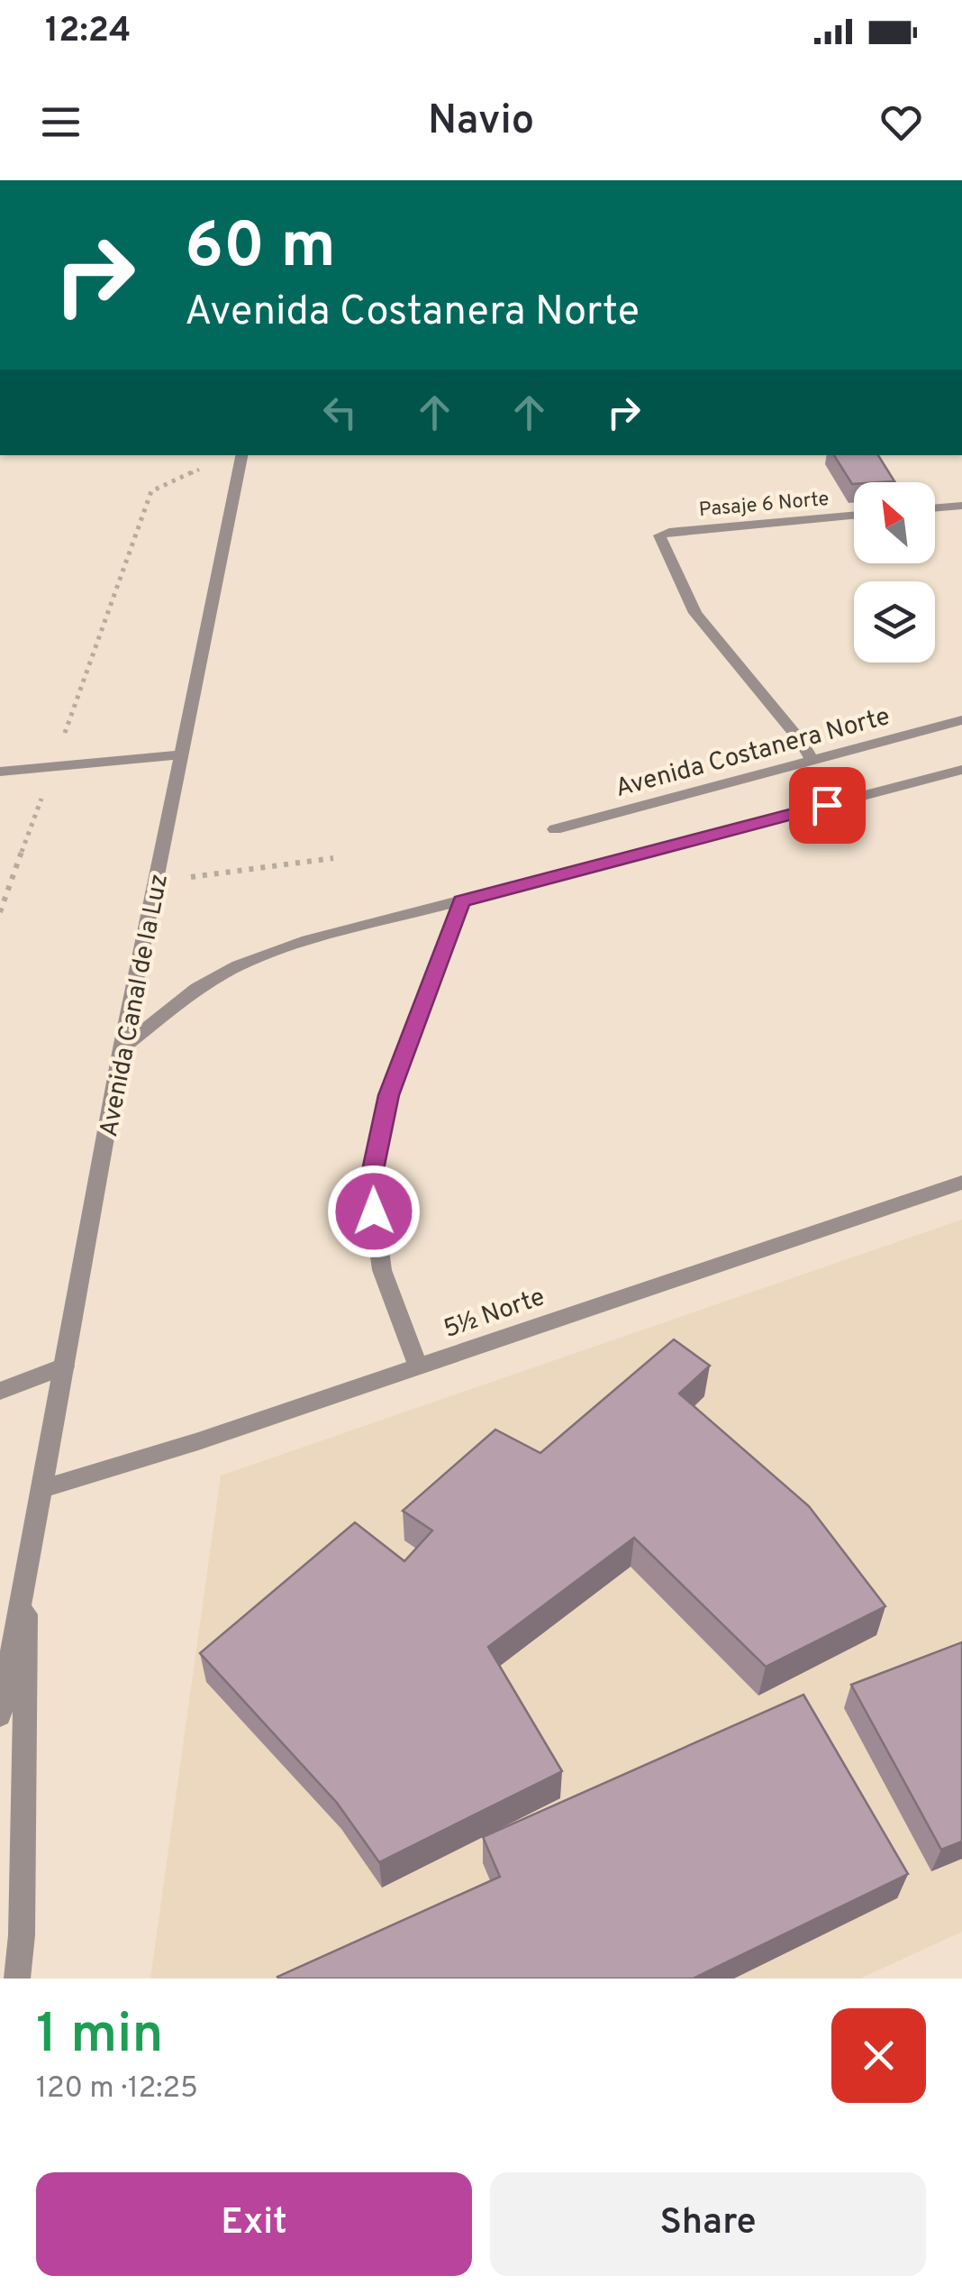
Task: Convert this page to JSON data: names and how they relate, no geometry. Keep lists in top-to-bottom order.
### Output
{
  "streets": {
    "street": [
      "Pasaje 6 Norte",
      "Avenida Costanera Norte",
      "Avenida Canal de la Luz",
      "5½ Norte"
    ]
  },
  "crossings": [
    ["Pasaje 6 Norte", "Avenida Costanera Norte"],
    ["Avenida Canal de la Luz", "5½ Norte"]
  ],
  "north": "top left",
  "page": {
    "status": "12:24",
    "header": "Navio",
    "turn": ["60 m", "Avenida Costanera Norte"],
    "heading": ["1 min", "120 m · 12:25"],
    "buttons": ["Exit", "Share"]
  }
}
